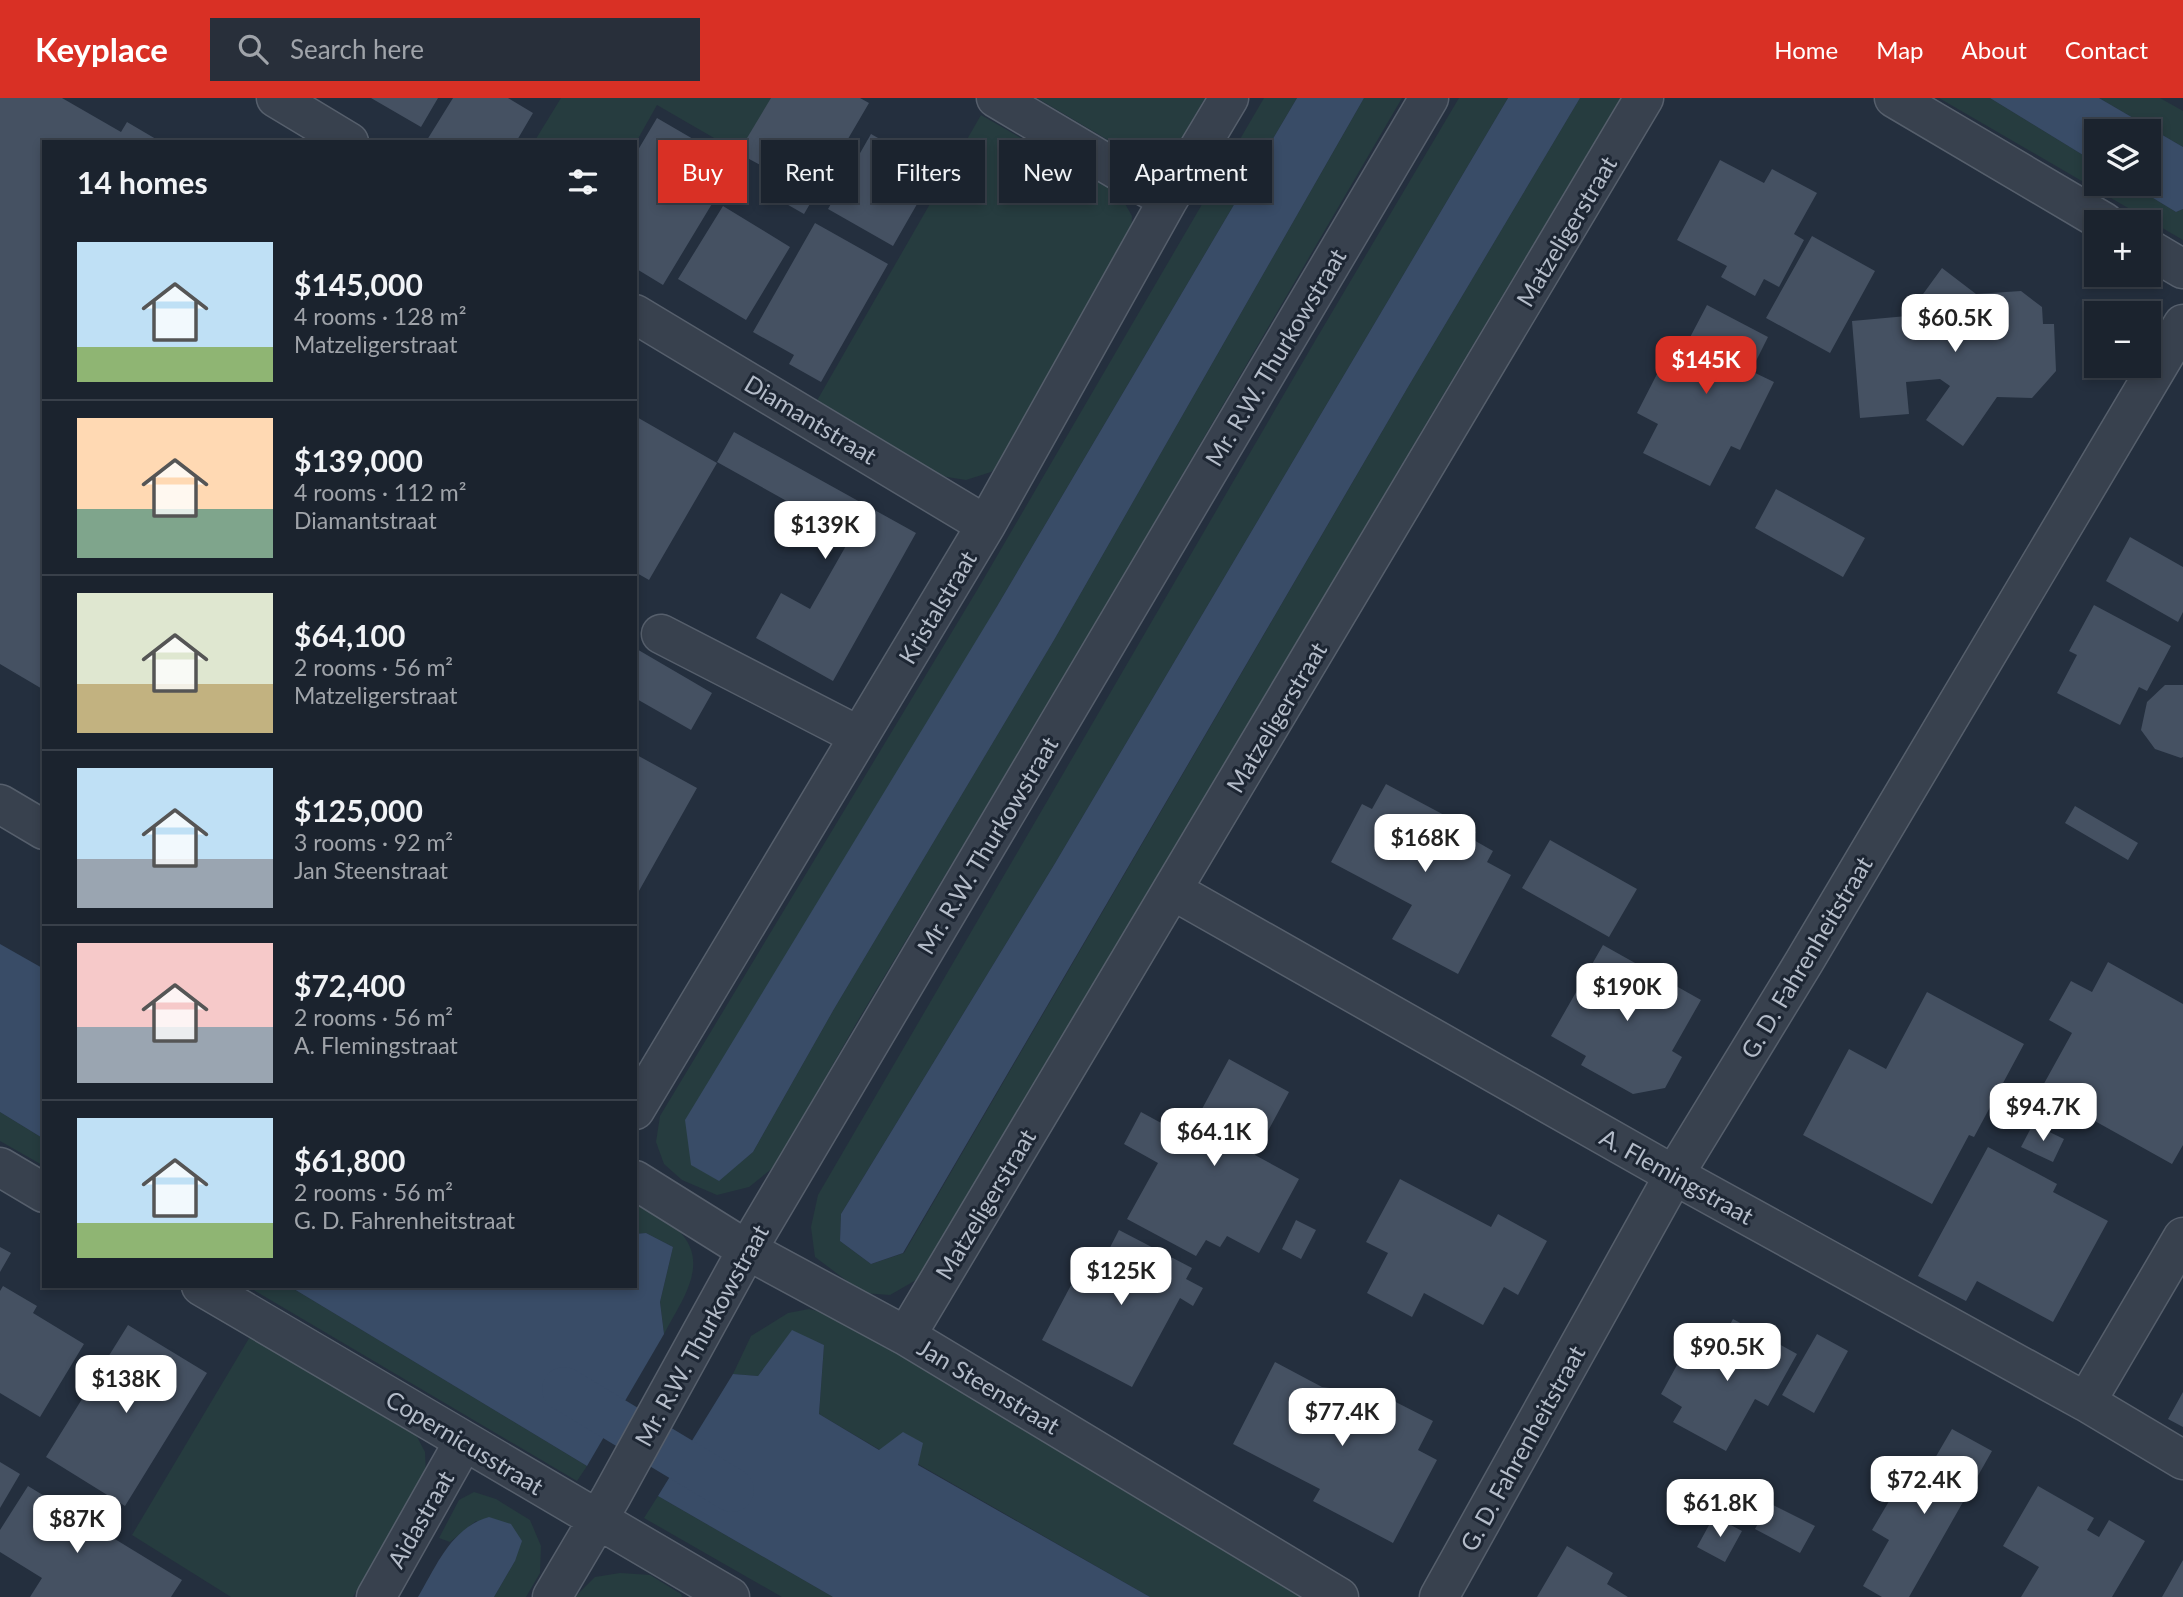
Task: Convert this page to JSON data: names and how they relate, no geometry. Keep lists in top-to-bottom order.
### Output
{
  "streets": {
    "street": [
      "Matzeligerstraat",
      "Mr. R.W. Thurkowstraat",
      "Diamantstraat",
      "Kristalstraat",
      "G. D. Fahrenheitstraat",
      "A. Flemingstraat",
      "Jan Steenstraat",
      "Copernicusstraat",
      "Aidastraat"
    ]
  },
  "crossings": [
    ["Matzeligerstraat", "A. Flemingstraat"],
    ["Matzeligerstraat", "Jan Steenstraat"],
    ["Mr. R.W. Thurkowstraat", "Jan Steenstraat"],
    ["Mr. R.W. Thurkowstraat", "Copernicusstraat"],
    ["Diamantstraat", "Kristalstraat"],
    ["G. D. Fahrenheitstraat", "A. Flemingstraat"],
    ["Copernicusstraat", "Aidastraat"]
  ],
  "page": {
    "header": "Keyplace",
    "search": "Search here",
    "nav": [
      "Home",
      "Map",
      "About",
      "Contact"
    ],
    "map_buttons": ["+", "−"],
    "chip": [
      "Buy",
      "Rent",
      "Filters",
      "New",
      "Apartment"
    ],
    "heading": "14 homes",
    "list": [
      {
        "name": "$145,000",
        "note": "4 rooms · 128 m² · Matzeligerstraat"
      },
      {
        "name": "$139,000",
        "note": "4 rooms · 112 m² · Diamantstraat"
      },
      {
        "name": "$64,100",
        "note": "2 rooms · 56 m² · Matzeligerstraat"
      },
      {
        "name": "$125,000",
        "note": "3 rooms · 92 m² · Jan Steenstraat"
      },
      {
        "name": "$72,400",
        "note": "2 rooms · 56 m² · A. Flemingstraat"
      },
      {
        "name": "$61,800",
        "note": "2 rooms · 56 m² · G. D. Fahrenheitstraat"
      }
    ],
    "price": [
      "$60.5K",
      "$145K",
      "$139K",
      "$168K",
      "$190K",
      "$94.7K",
      "$64.1K",
      "$125K",
      "$90.5K",
      "$138K",
      "$77.4K",
      "$72.4K",
      "$61.8K",
      "$87K"
    ]
  }
}
